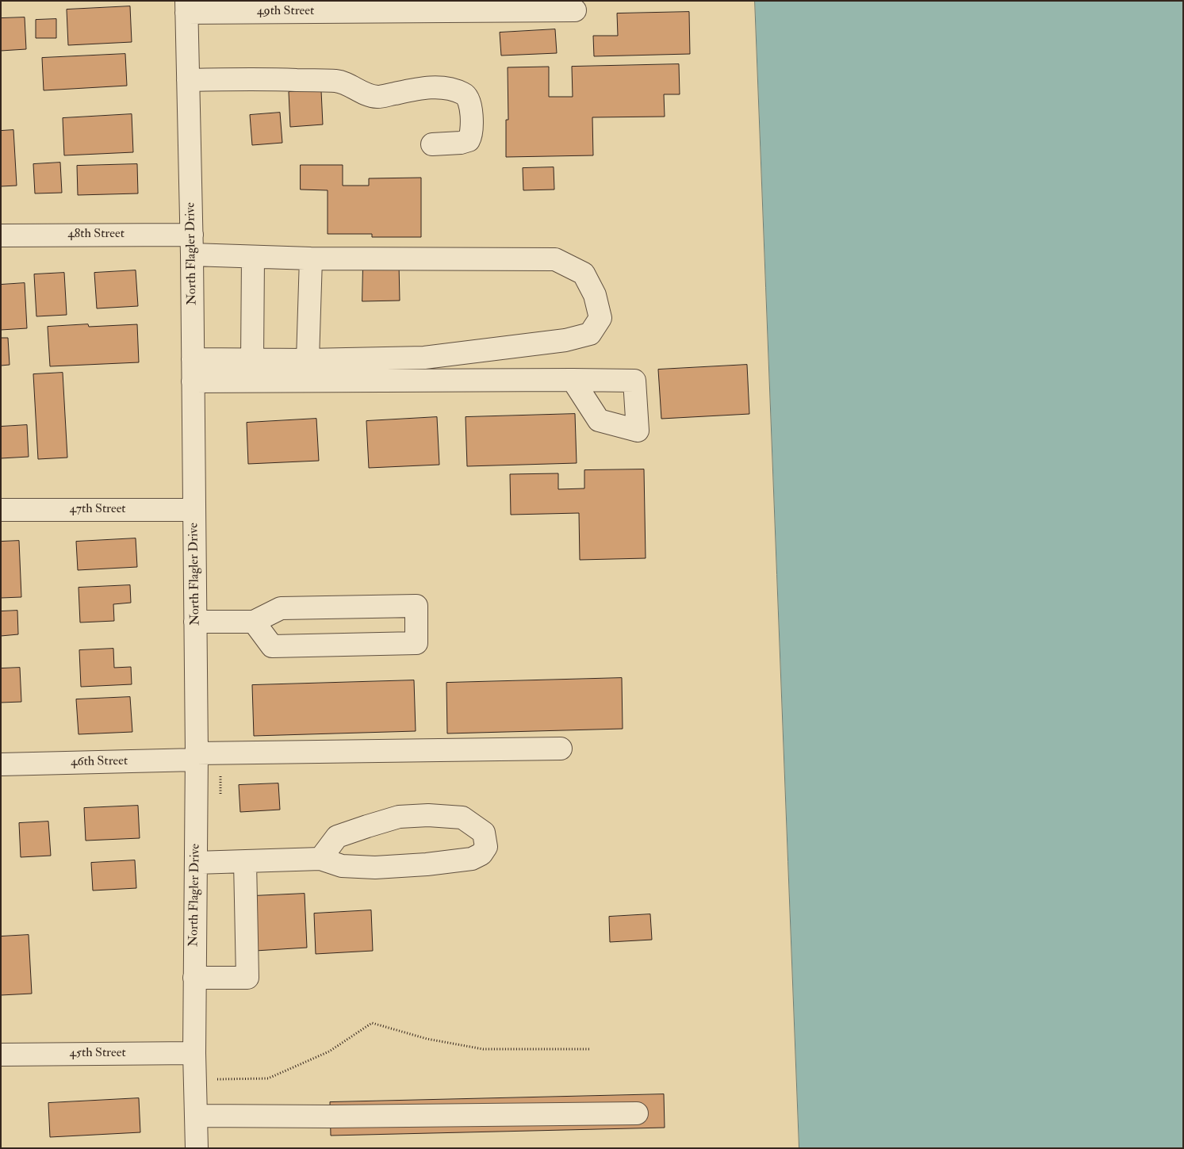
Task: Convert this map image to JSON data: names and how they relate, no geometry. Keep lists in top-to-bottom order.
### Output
{
  "streets": {
    "street": [
      "49th Street",
      "48th Street",
      "North Flagler Drive",
      "47th Street",
      "46th Street",
      "45th Street"
    ]
  },
  "crossings": [
    ["49th Street", "North Flagler Drive"],
    ["48th Street", "North Flagler Drive"],
    ["North Flagler Drive", "47th Street"],
    ["North Flagler Drive", "46th Street"],
    ["North Flagler Drive", "45th Street"]
  ]
}
